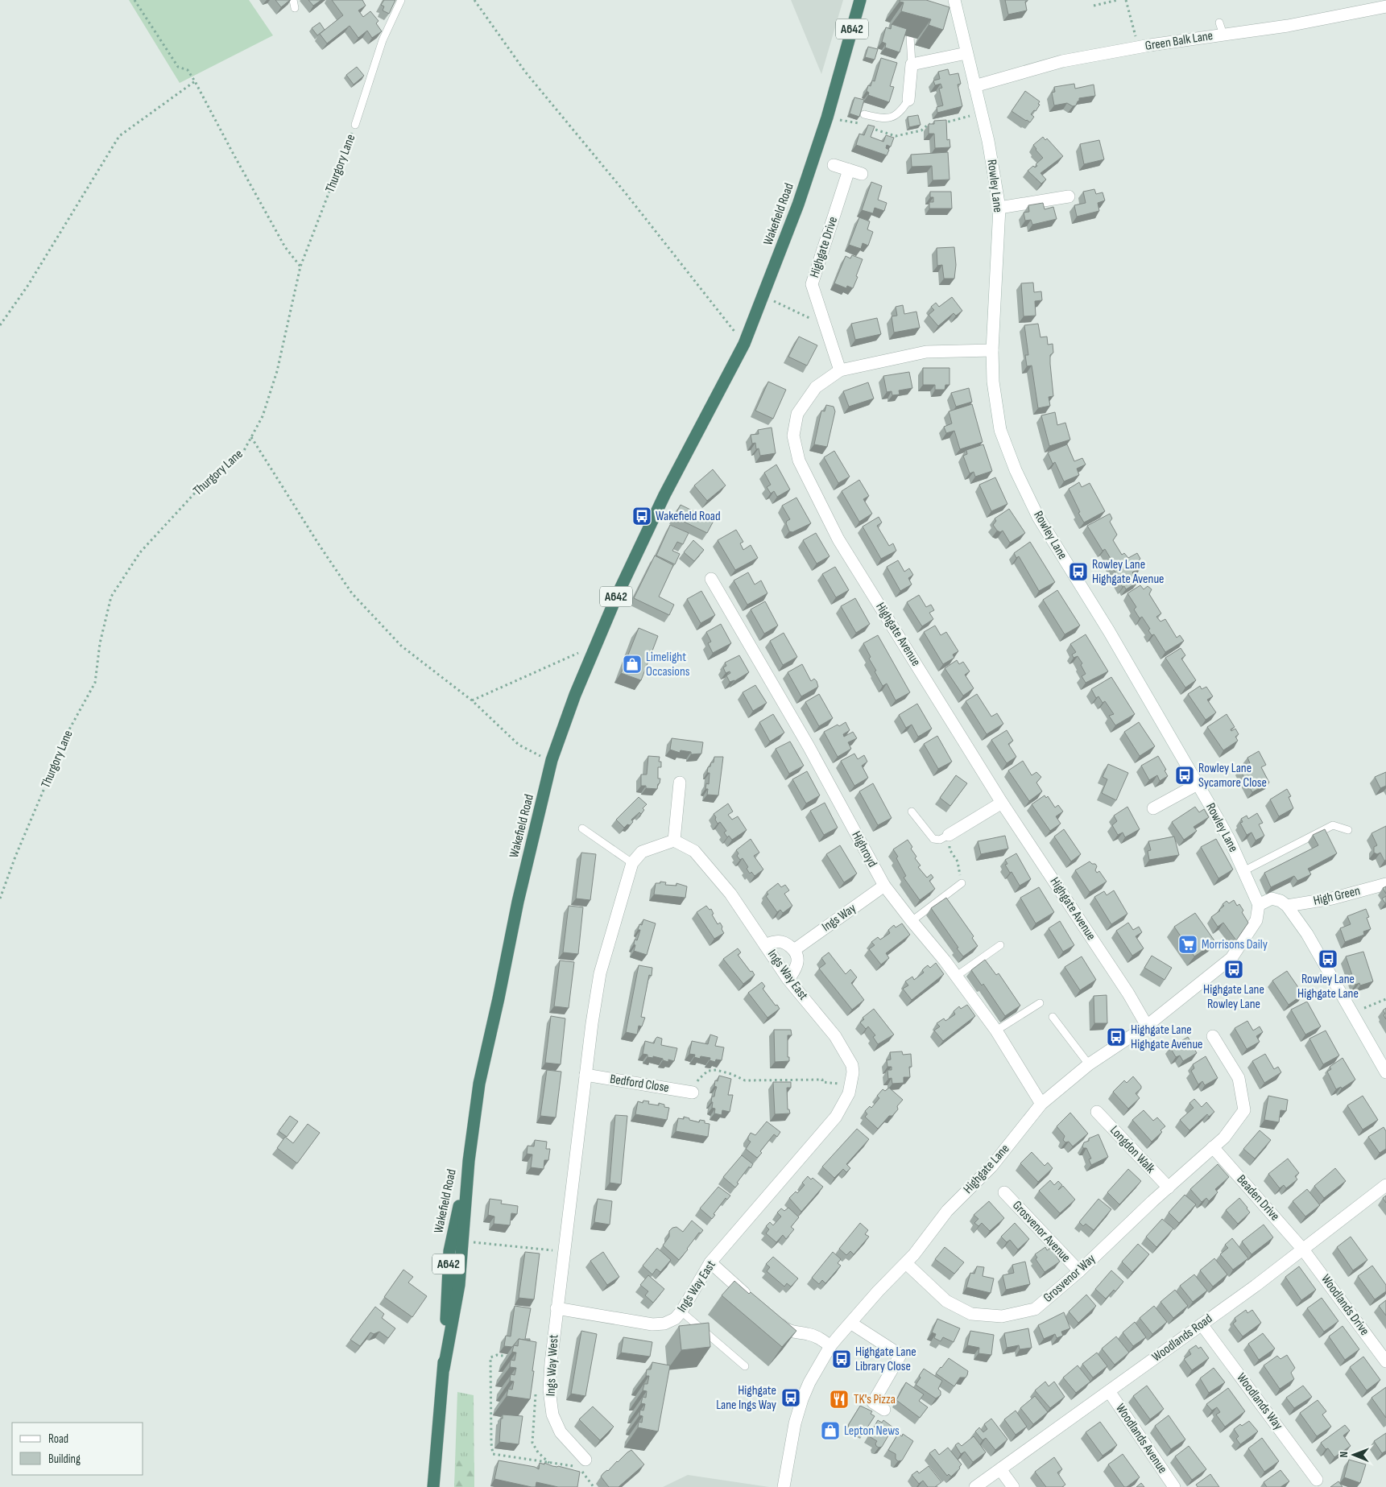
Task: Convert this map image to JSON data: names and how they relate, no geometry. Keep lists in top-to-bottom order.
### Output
{
  "streets": {
    "highway": ["A642", "Wakefield Road"],
    "street": [
      "Green Balk Lane",
      "Rowley Lane",
      "Highgate Drive",
      "Highgate Avenue",
      "Highroyd",
      "High Green",
      "Ings Way",
      "Ings Way East",
      "Bedford Close",
      "Longdon Walk",
      "Highgate Lane",
      "Beaden Drive",
      "Grosvenor Avenue",
      "Grosvenor Way",
      "Woodlands Drive",
      "Woodlands Road",
      "Ings Way West",
      "Woodlands Way",
      "Woodlands Avenue"
    ],
    "lane": ["Thurgory Lane"]
  },
  "crossings": [
    ["Green Balk Lane", "Rowley Lane"],
    ["Rowley Lane", "Highgate Avenue"],
    ["Rowley Lane", "Highgate Lane"],
    ["Highgate Drive", "Highgate Avenue"],
    ["Highgate Avenue", "Highgate Lane"],
    ["Highroyd", "Ings Way"],
    ["Highroyd", "Highgate Lane"],
    ["Ings Way East", "Ings Way West"],
    ["Longdon Walk", "Grosvenor Way"],
    ["Highgate Lane", "Grosvenor Way"],
    ["Beaden Drive", "Grosvenor Way"],
    ["Beaden Drive", "Woodlands Drive"],
    ["Beaden Drive", "Woodlands Road"],
    ["Grosvenor Avenue", "Grosvenor Way"],
    ["Woodlands Drive", "Woodlands Road"],
    ["Woodlands Road", "Woodlands Way"],
    ["Woodlands Road", "Woodlands Avenue"]
  ],
  "places": {
    "bus stop": [
      "Wakefield Road",
      "Rowley Lane Highgate Avenue",
      "Rowley Lane Sycamore Close",
      "Rowley Lane Highgate Lane",
      "Highgate Lane Rowley Lane",
      "Highgate Lane Highgate Avenue",
      "Highgate Lane Library Close",
      "Highgate Lane Ings Way"
    ],
    "shop": ["Limelight Occasions", "Lepton News"],
    "supermarket": ["Morrisons Daily"],
    "restaurant": ["TK's Pizza"]
  },
  "legend": ["Road", "Building"],
  "north": "left"
}
